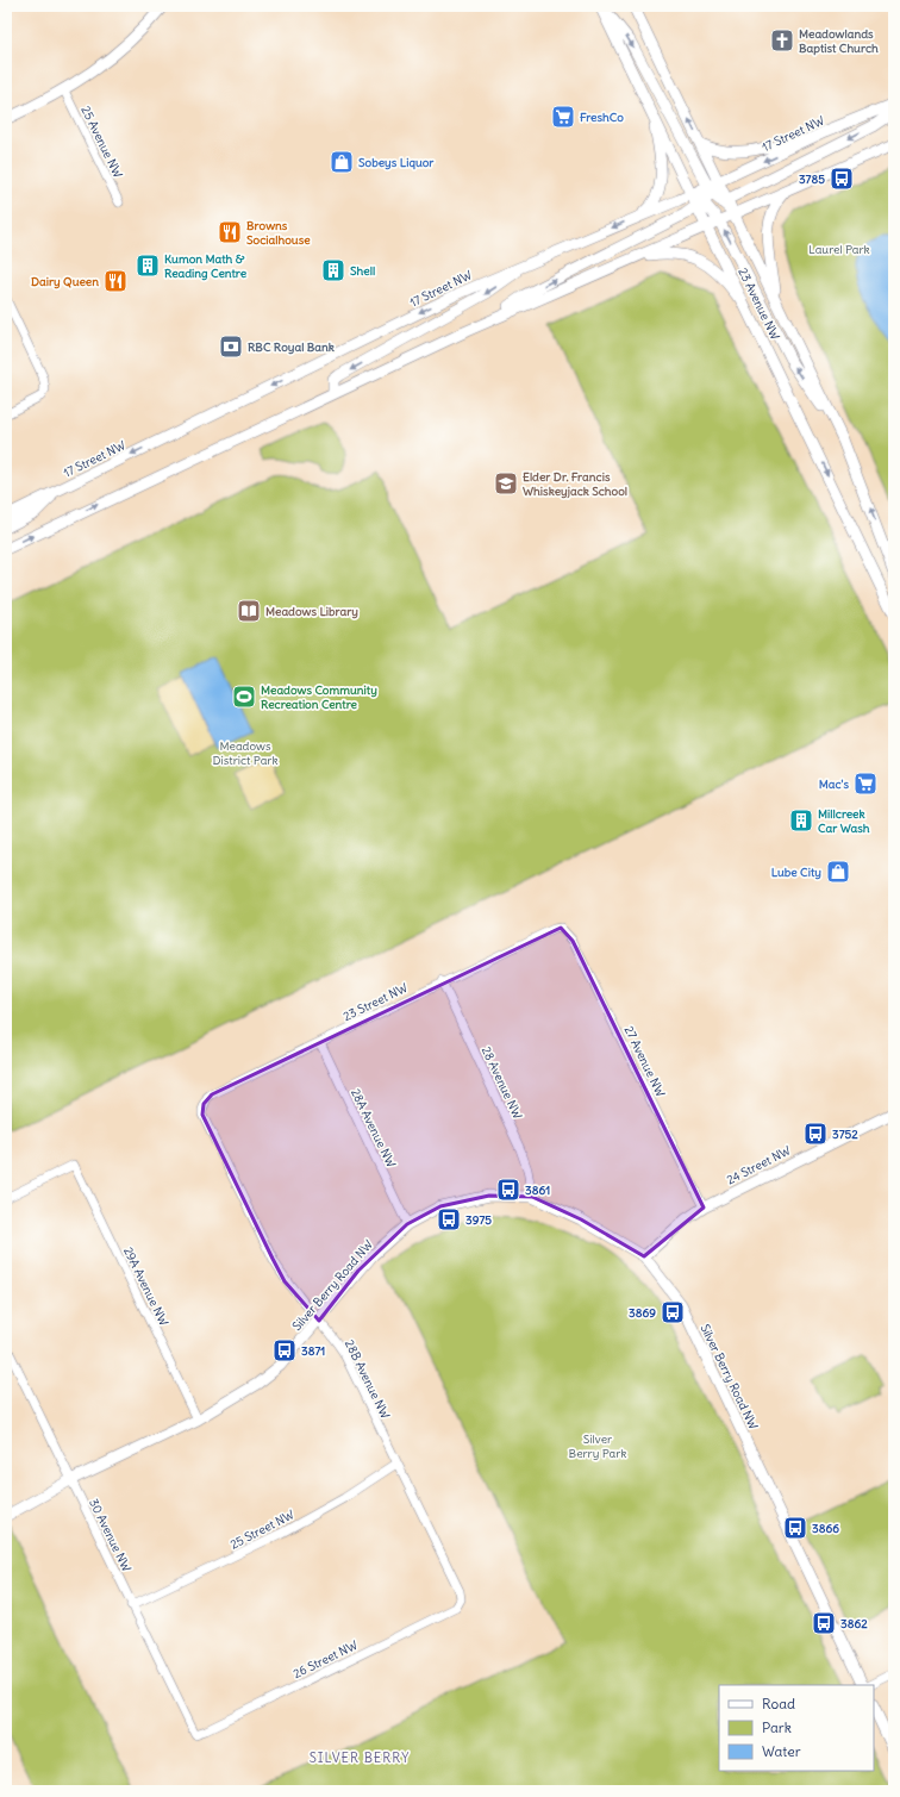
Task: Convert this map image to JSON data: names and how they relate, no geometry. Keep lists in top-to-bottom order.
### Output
{
  "streets": {
    "main road": [
      "17 Street NW",
      "23 Avenue NW",
      "24 Street NW",
      "Silver Berry Road NW"
    ],
    "street": [
      "25 Avenue NW",
      "23 Street NW",
      "27 Avenue NW",
      "28 Avenue NW",
      "28A Avenue NW",
      "29A Avenue NW",
      "28B Avenue NW",
      "25 Street NW",
      "30 Avenue NW",
      "26 Street NW"
    ]
  },
  "crossings": [
    ["17 Street NW", "23 Avenue NW"],
    ["23 Street NW", "27 Avenue NW"],
    ["23 Street NW", "28 Avenue NW"],
    ["23 Street NW", "28A Avenue NW"],
    ["23 Street NW", "28B Avenue NW"],
    ["27 Avenue NW", "24 Street NW"],
    ["28 Avenue NW", "Silver Berry Road NW"],
    ["28A Avenue NW", "Silver Berry Road NW"],
    ["24 Street NW", "Silver Berry Road NW"],
    ["Silver Berry Road NW", "29A Avenue NW"],
    ["Silver Berry Road NW", "28B Avenue NW"],
    ["Silver Berry Road NW", "30 Avenue NW"],
    ["28B Avenue NW", "25 Street NW"],
    ["28B Avenue NW", "26 Street NW"],
    ["25 Street NW", "30 Avenue NW"],
    ["30 Avenue NW", "26 Street NW"]
  ],
  "districts": ["SILVER BERRY"],
  "parks": ["Laurel Park", "Meadows District Park", "Silver Berry Park"],
  "places": {
    "church": ["Meadowlands Baptist Church"],
    "supermarket": ["FreshCo", "Mac's"],
    "shop": ["Sobeys Liquor", "Lube City"],
    "bus stop": [
      "3785",
      "3752",
      "3861",
      "3975",
      "3869",
      "3871",
      "3866",
      "3862"
    ],
    "restaurant": ["Browns Socialhouse", "Dairy Queen"],
    "building": ["Kumon Math & Reading Centre", "Shell", "Millcreek Car Wash"],
    "bank": ["RBC Royal Bank"],
    "school or university": ["Elder Dr. Francis Whiskeyjack School"],
    "library": ["Meadows Library"],
    "sports": ["Meadows Community Recreation Centre"]
  },
  "legend": ["Road", "Park", "Water"]
}
